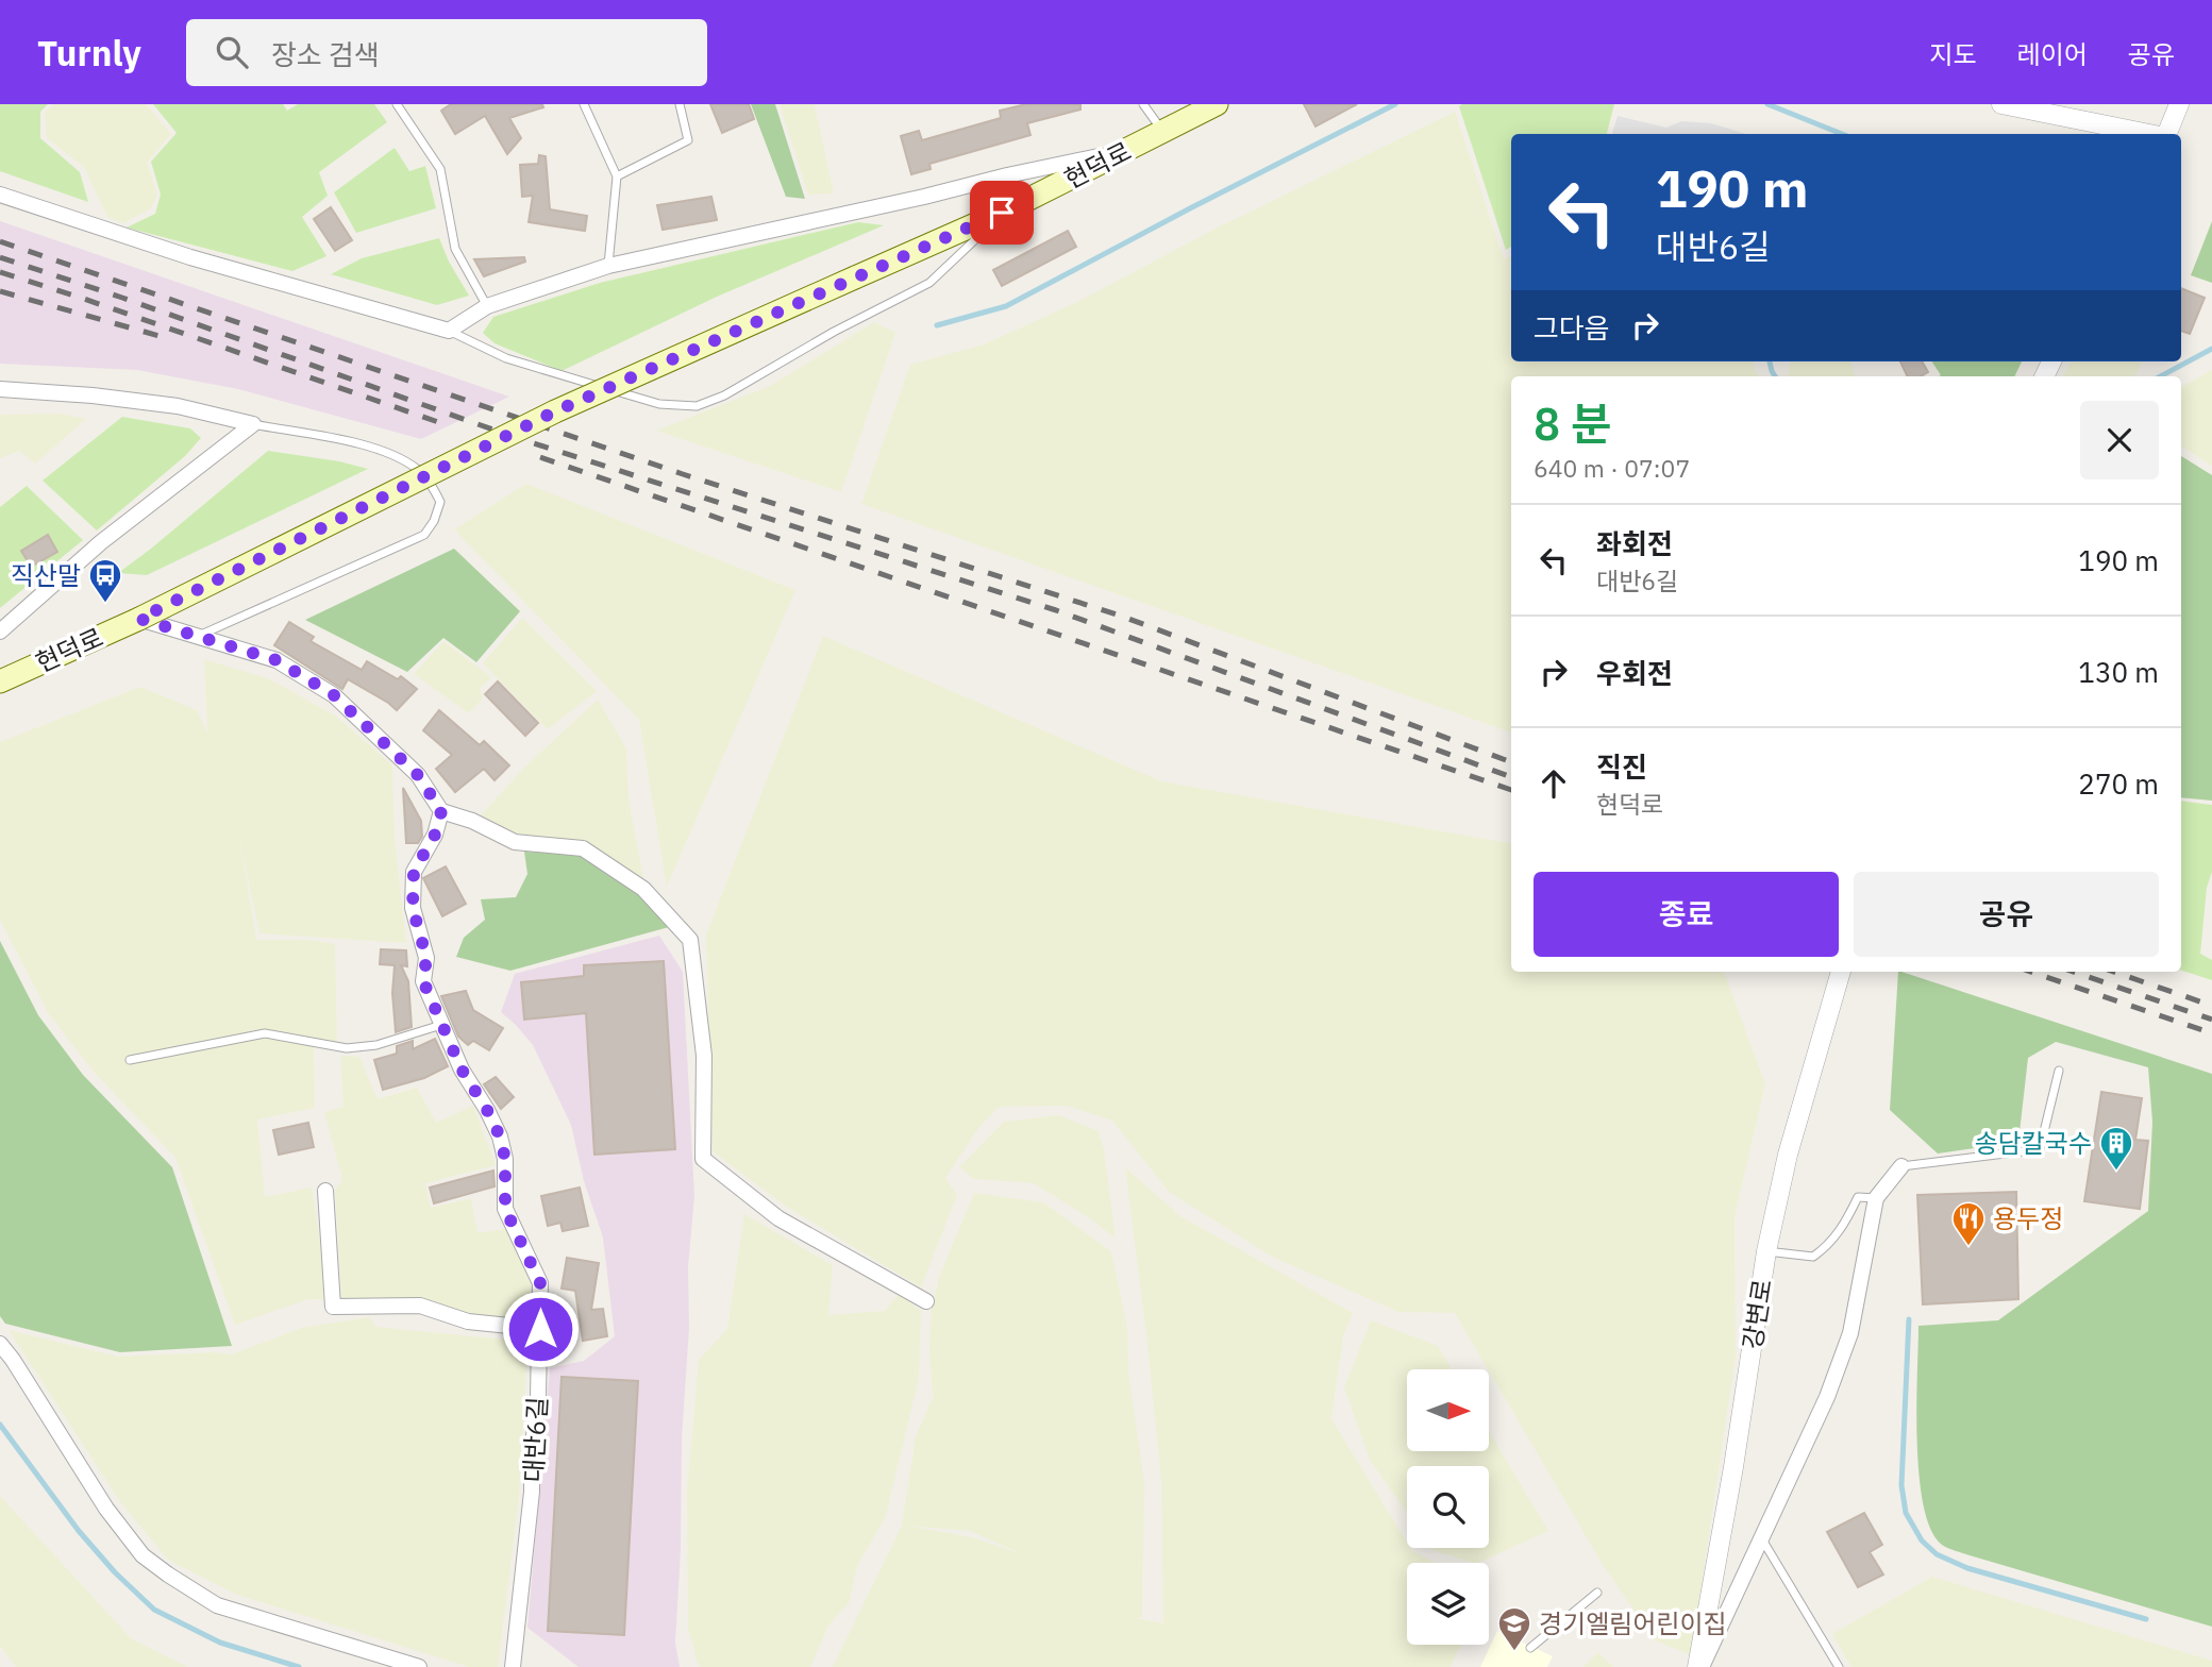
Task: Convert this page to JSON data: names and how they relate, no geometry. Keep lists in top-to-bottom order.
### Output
{
  "streets": {
    "main road": ["현덕로"],
    "street": ["강변로", "대반6길"]
  },
  "places": {
    "bus stop": ["직산말"],
    "building": ["송담칼국수"],
    "restaurant": ["용두정"],
    "school or university": ["경기엘림어린이집"]
  },
  "north": "right",
  "page": {
    "header": "Turnly",
    "search": "장소 검색",
    "nav": ["지도", "레이어", "공유"],
    "turn": ["190 m", "대반6길"],
    "then": "그다음",
    "heading": ["8 분", "640 m · 07:07"],
    "list": [
      {
        "name": "좌회전",
        "note": "대반6길",
        "value": "190 m"
      },
      {
        "name": "우회전",
        "value": "130 m"
      },
      {
        "name": "직진",
        "note": "현덕로",
        "value": "270 m"
      }
    ],
    "buttons": ["종료", "공유"]
  }
}
